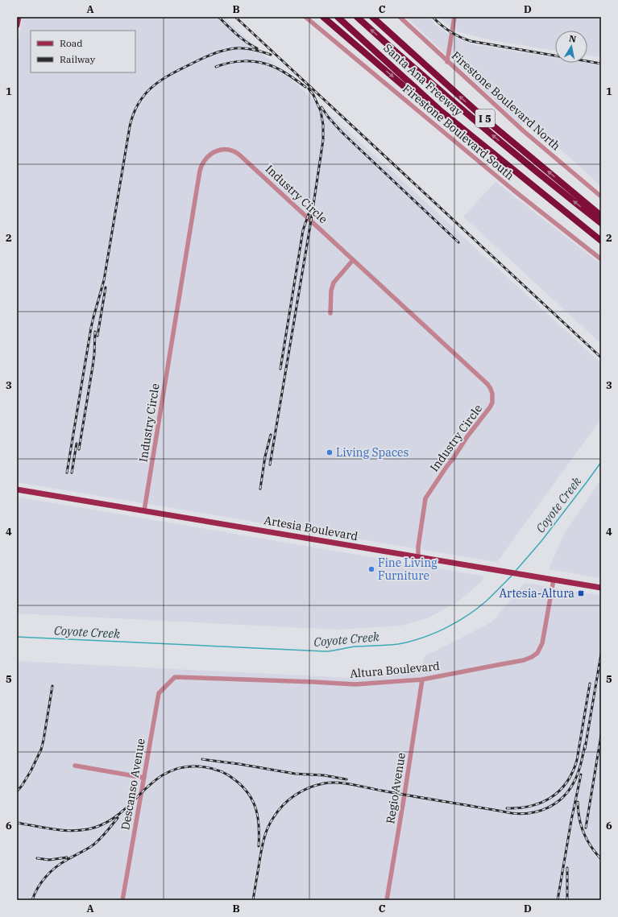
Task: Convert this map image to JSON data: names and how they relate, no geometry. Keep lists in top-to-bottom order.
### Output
{
  "streets": {
    "highway": ["Santa Ana Freeway", "I 5"],
    "main road": ["Artesia Boulevard"],
    "street": [
      "Firestone Boulevard North",
      "Firestone Boulevard South",
      "Industry Circle",
      "Altura Boulevard",
      "Descanso Avenue",
      "Regio Avenue"
    ]
  },
  "crossings": [
    ["Industry Circle", "Artesia Boulevard"],
    ["Artesia Boulevard", "Altura Boulevard"],
    ["Altura Boulevard", "Descanso Avenue"],
    ["Altura Boulevard", "Regio Avenue"]
  ],
  "water": ["Coyote Creek"],
  "places": {
    "other": ["Living Spaces", "Fine Living Furniture"],
    "transit": ["Artesia-Altura"]
  },
  "legend": ["Road", "Railway"],
  "north": "top",
  "grid": {
    "columns": [
      "A",
      "B",
      "C",
      "D"
    ],
    "rows": [
      "1",
      "2",
      "3",
      "4",
      "5",
      "6"
    ]
  }
}
